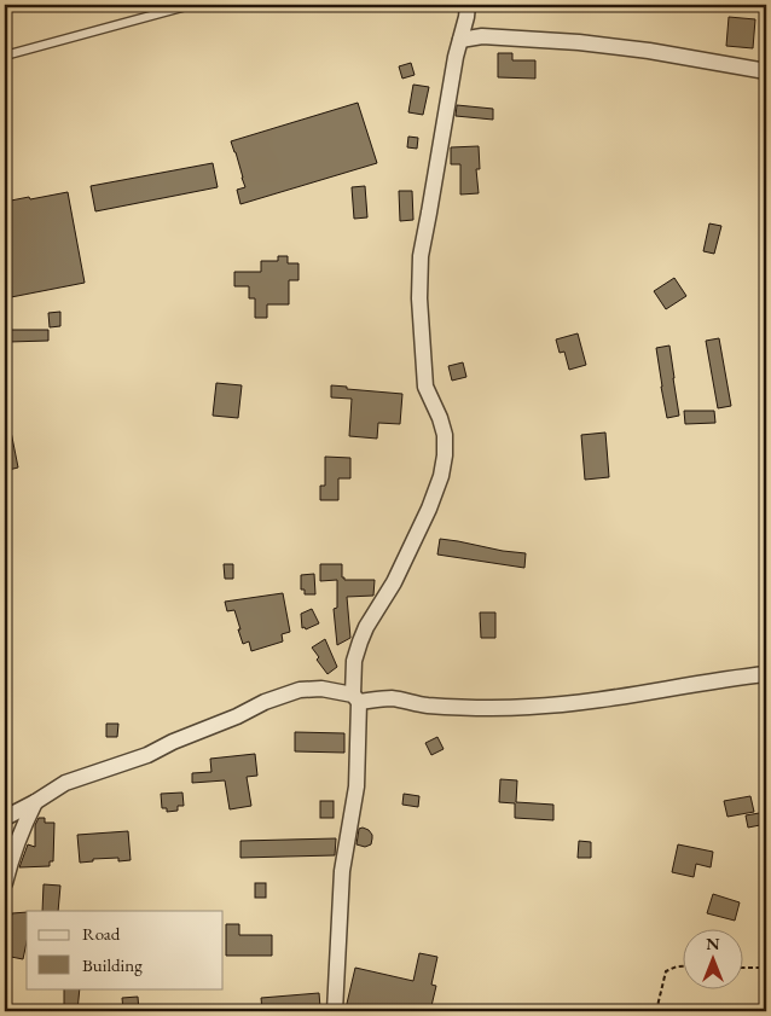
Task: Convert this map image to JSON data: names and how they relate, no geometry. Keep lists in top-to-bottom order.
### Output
{
  "legend": ["Road", "Building"],
  "north": "top"
}
